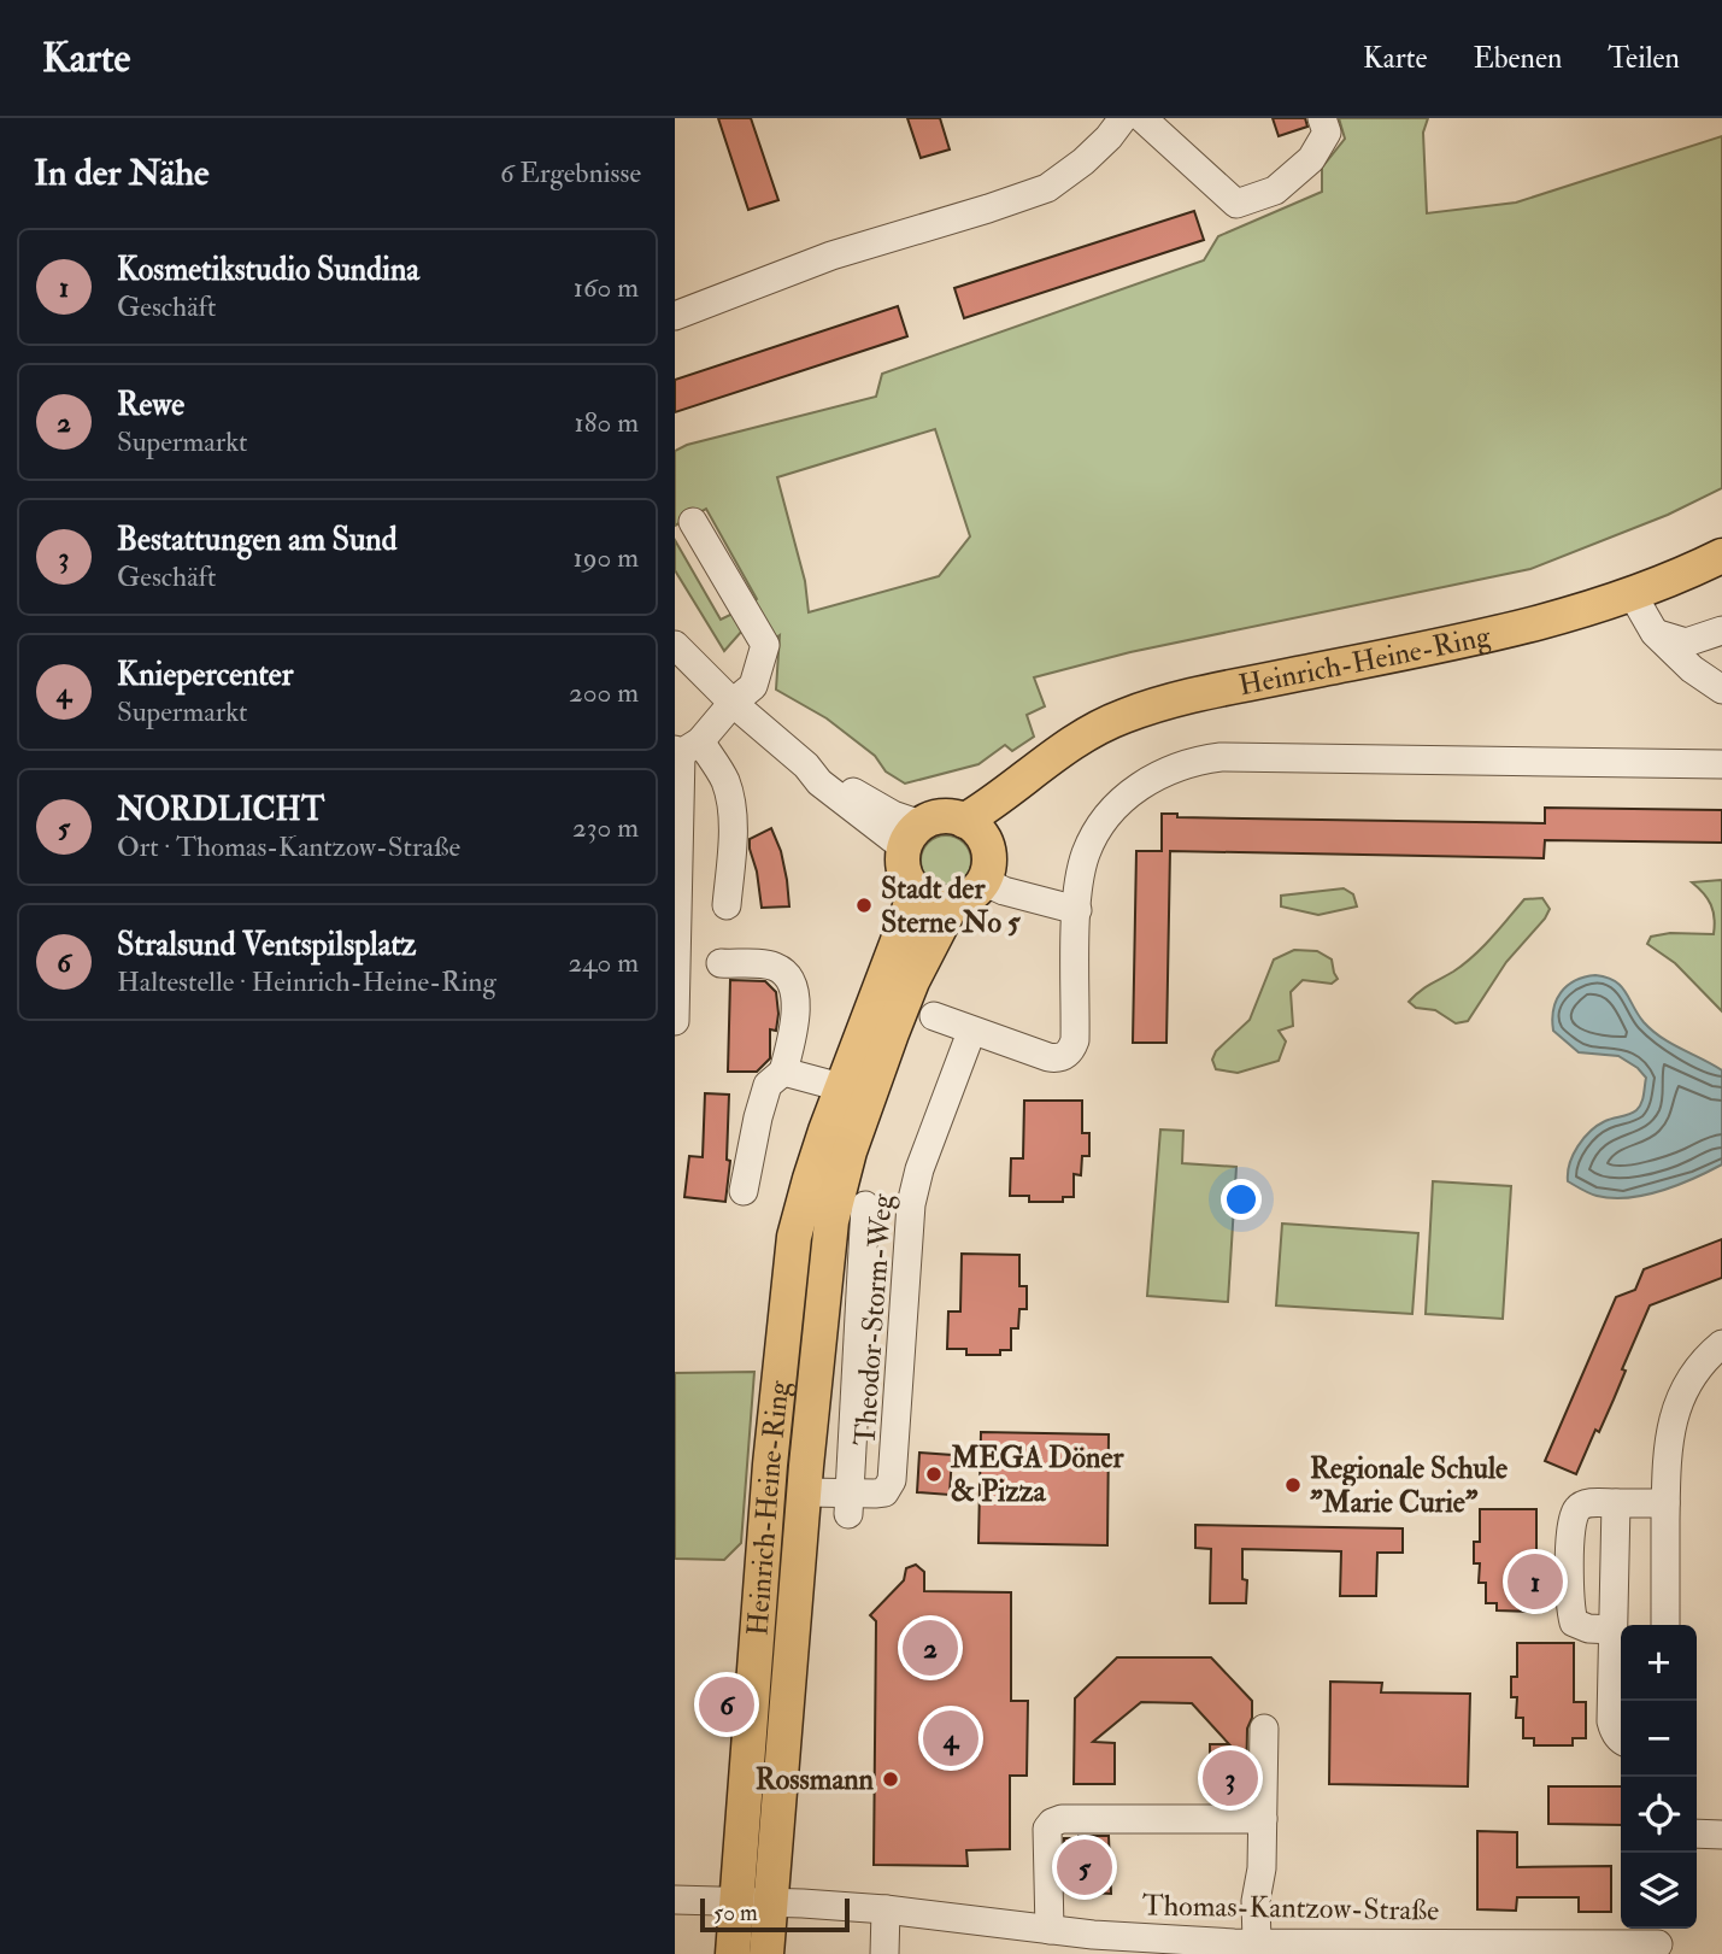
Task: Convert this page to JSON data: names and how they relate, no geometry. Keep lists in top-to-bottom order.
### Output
{
  "streets": {
    "main road": ["Heinrich-Heine-Ring"],
    "street": ["Theodor-Storm-Weg", "Thomas-Kantzow-Straße"]
  },
  "crossings": [
    ["Heinrich-Heine-Ring", "Theodor-Storm-Weg"],
    ["Heinrich-Heine-Ring", "Thomas-Kantzow-Straße"]
  ],
  "places": [
    "Stadt der Sterne No 5",
    "MEGA Döner & Pizza",
    "Regionale Schule \"Marie Curie\"",
    "Rossmann"
  ],
  "scale_bar": "50 m",
  "page": {
    "header": "Karte",
    "nav": ["Karte", "Ebenen", "Teilen"],
    "heading": ["In der Nähe", "6 Ergebnisse"],
    "list": [
      {
        "mark": "1",
        "name": "Kosmetikstudio Sundina",
        "note": "Geschäft",
        "value": "160 m"
      },
      {
        "mark": "2",
        "name": "Rewe",
        "note": "Supermarkt",
        "value": "180 m"
      },
      {
        "mark": "3",
        "name": "Bestattungen am Sund",
        "note": "Geschäft",
        "value": "190 m"
      },
      {
        "mark": "4",
        "name": "Kniepercenter",
        "note": "Supermarkt",
        "value": "200 m"
      },
      {
        "mark": "5",
        "name": "NORDLICHT",
        "note": "Ort · Thomas-Kantzow-Straße",
        "value": "230 m"
      },
      {
        "mark": "6",
        "name": "Stralsund Ventspilsplatz",
        "note": "Haltestelle · Heinrich-Heine-Ring",
        "value": "240 m"
      }
    ],
    "pins": [
      "1",
      "2",
      "6",
      "4",
      "3",
      "5"
    ],
    "map_buttons": ["+", "−"],
    "scale": "50 m"
  }
}
